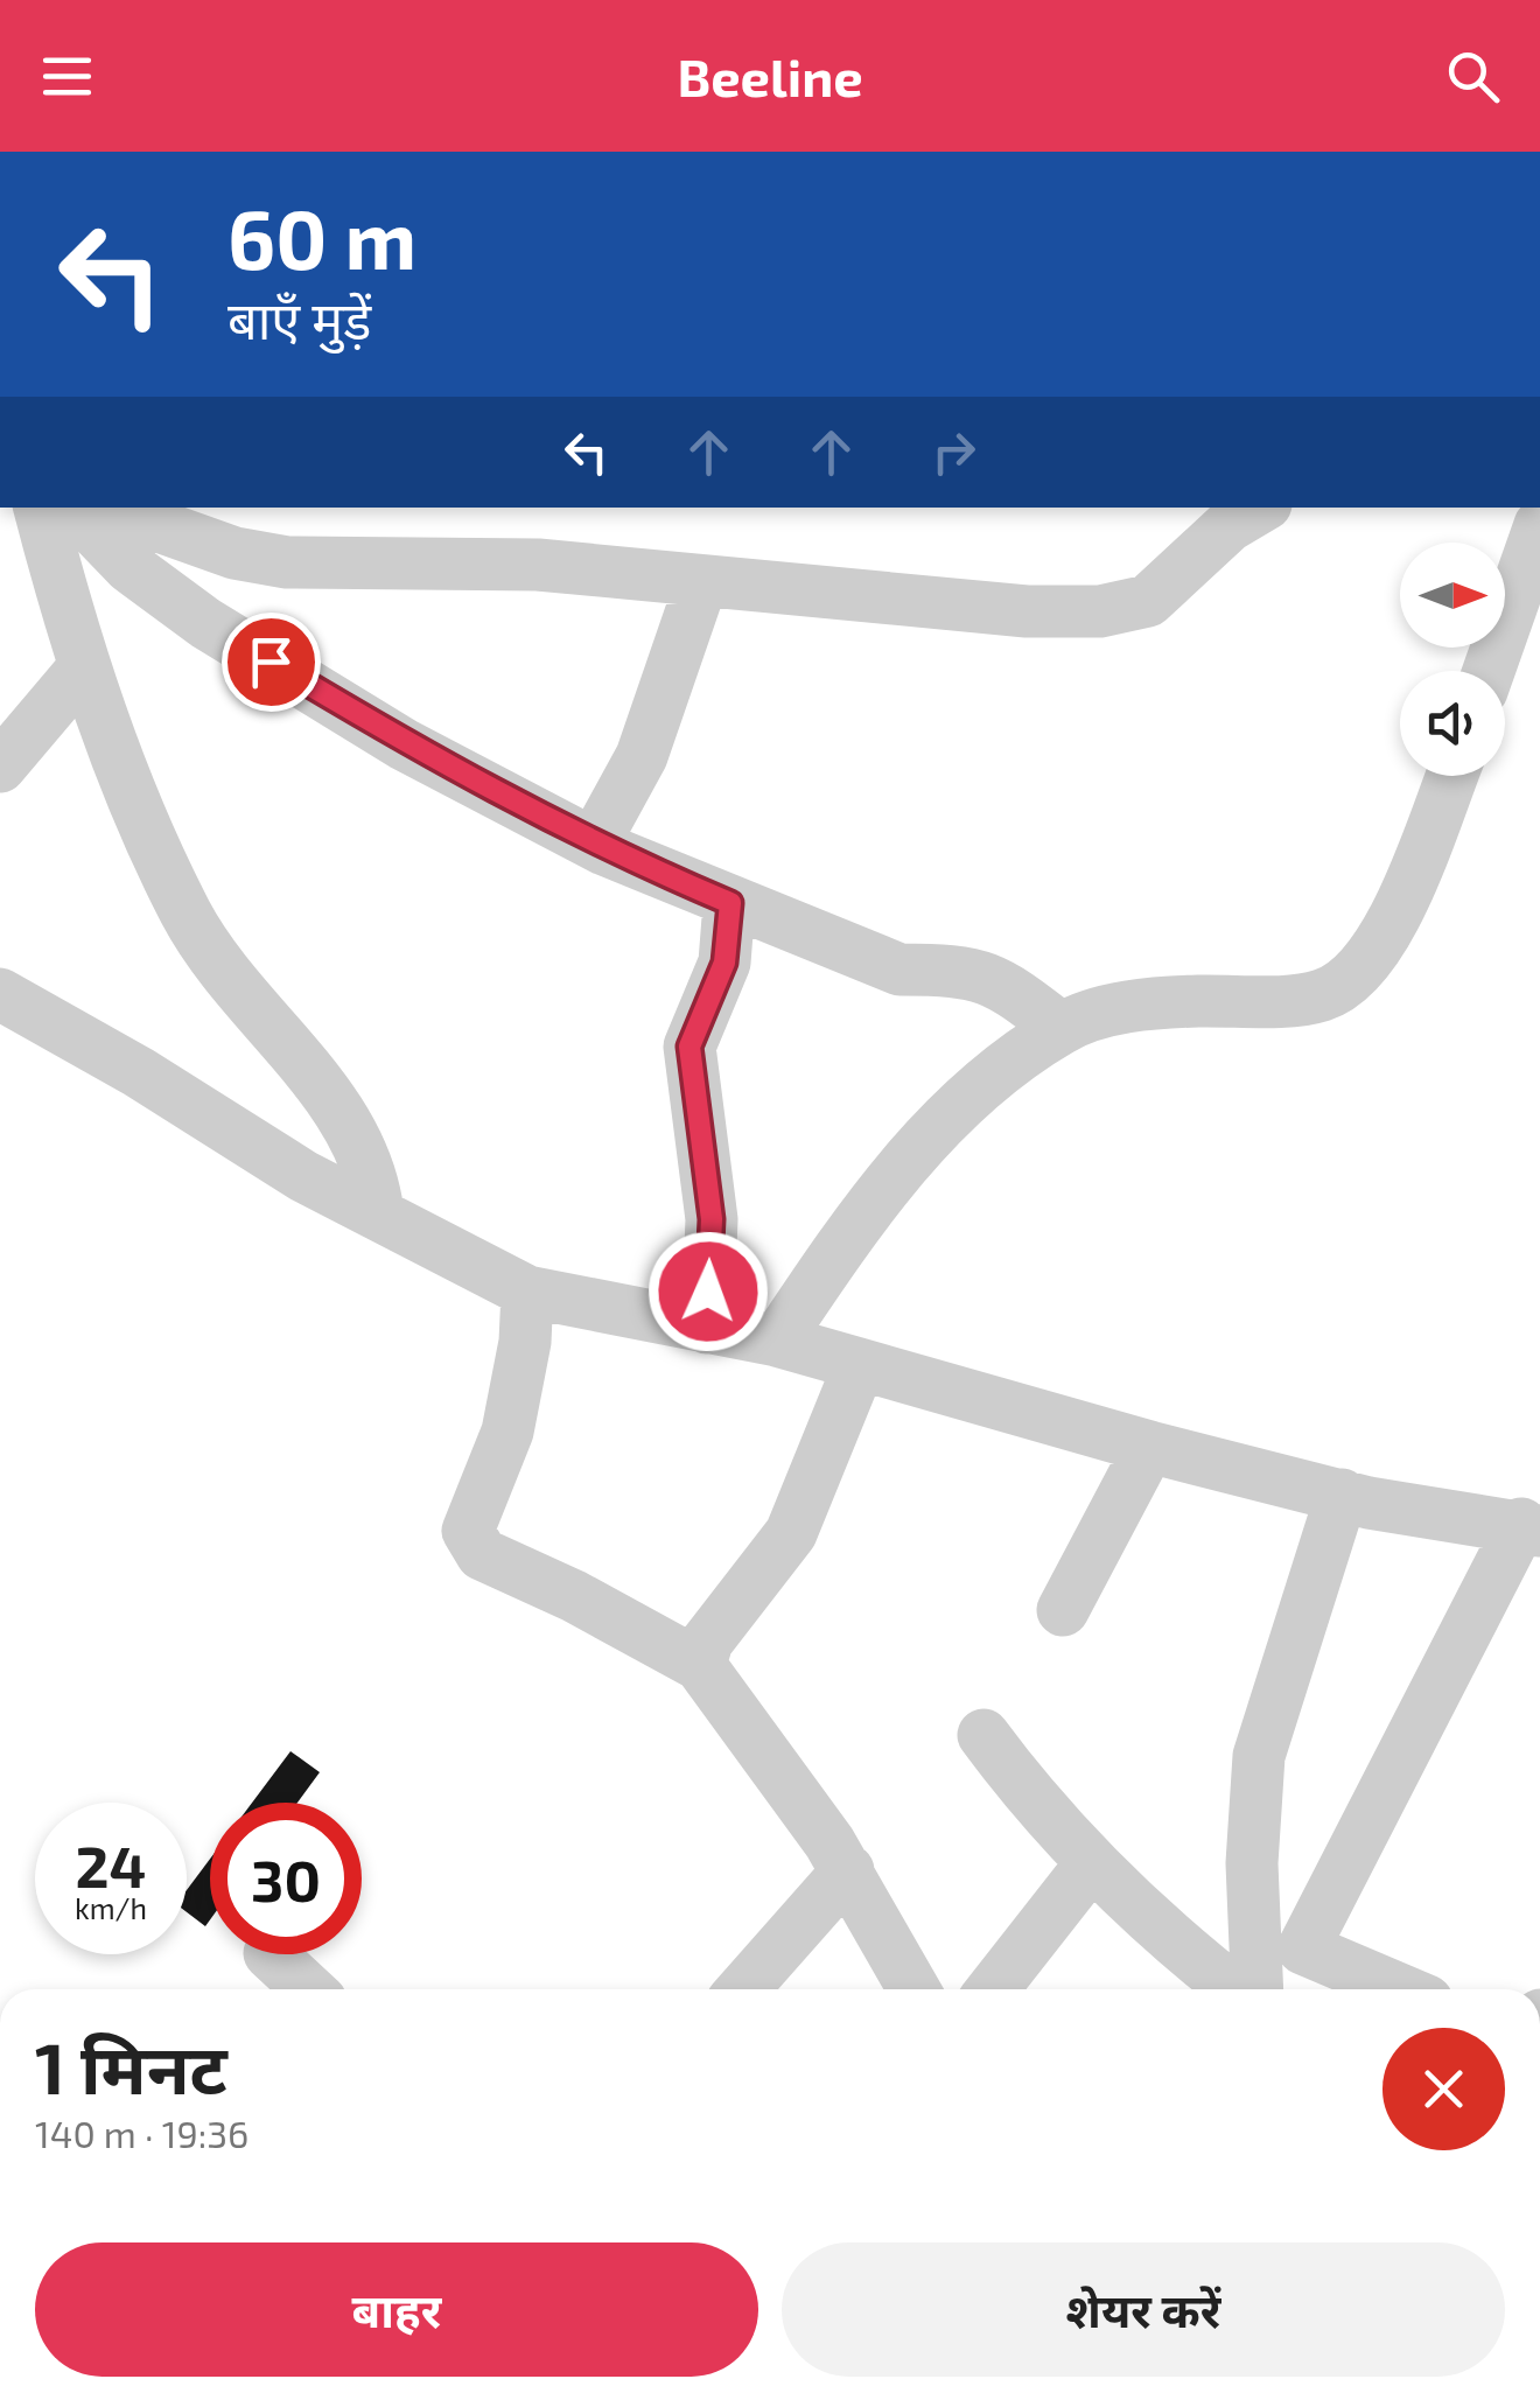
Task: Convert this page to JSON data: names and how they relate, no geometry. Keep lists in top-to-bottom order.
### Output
{
  "north": "right",
  "page": {
    "header": "Beeline",
    "turn": ["60 m", "बाएँ मुड़ें"],
    "speed": "24 km/h",
    "limit": "30",
    "heading": ["1 मिनट", "140 m · 19:36"],
    "buttons": ["बाहर", "शेयर करें"]
  }
}
